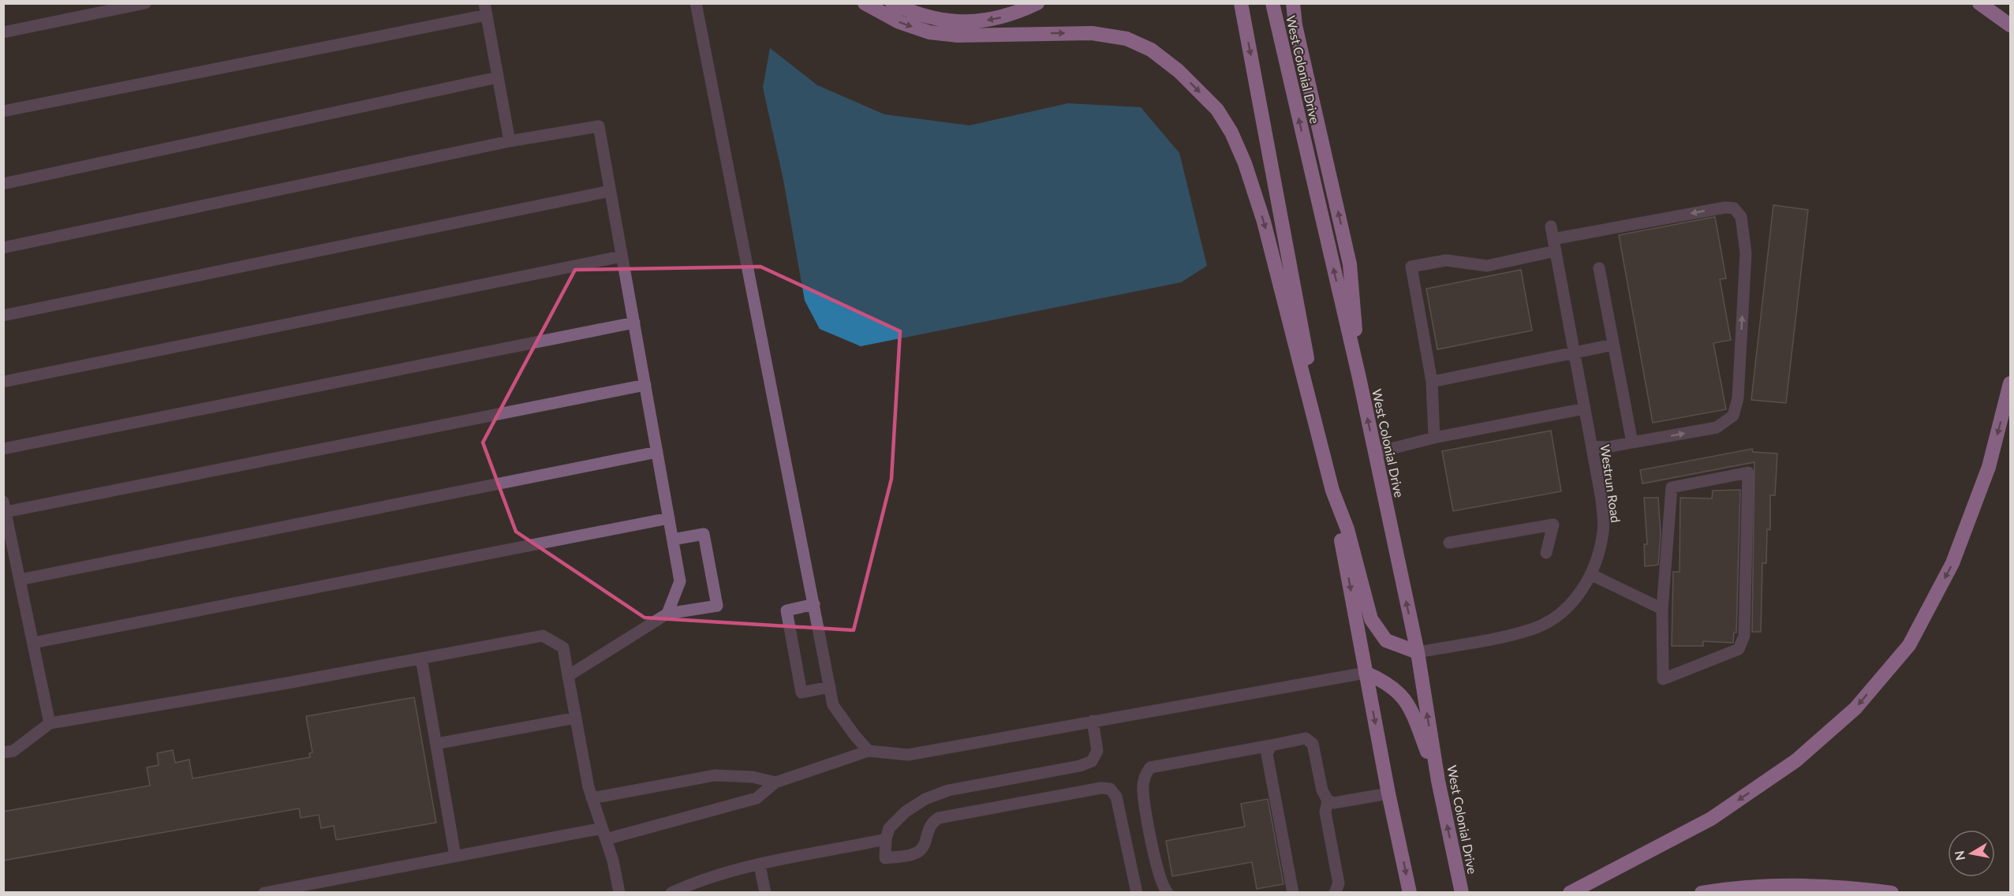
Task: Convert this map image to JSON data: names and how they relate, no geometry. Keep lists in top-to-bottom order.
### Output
{
  "streets": {
    "highway": ["West Colonial Drive"],
    "street": ["Westrun Road"]
  },
  "crossings": [
    ["West Colonial Drive", "Westrun Road"]
  ],
  "north": "left"
}
